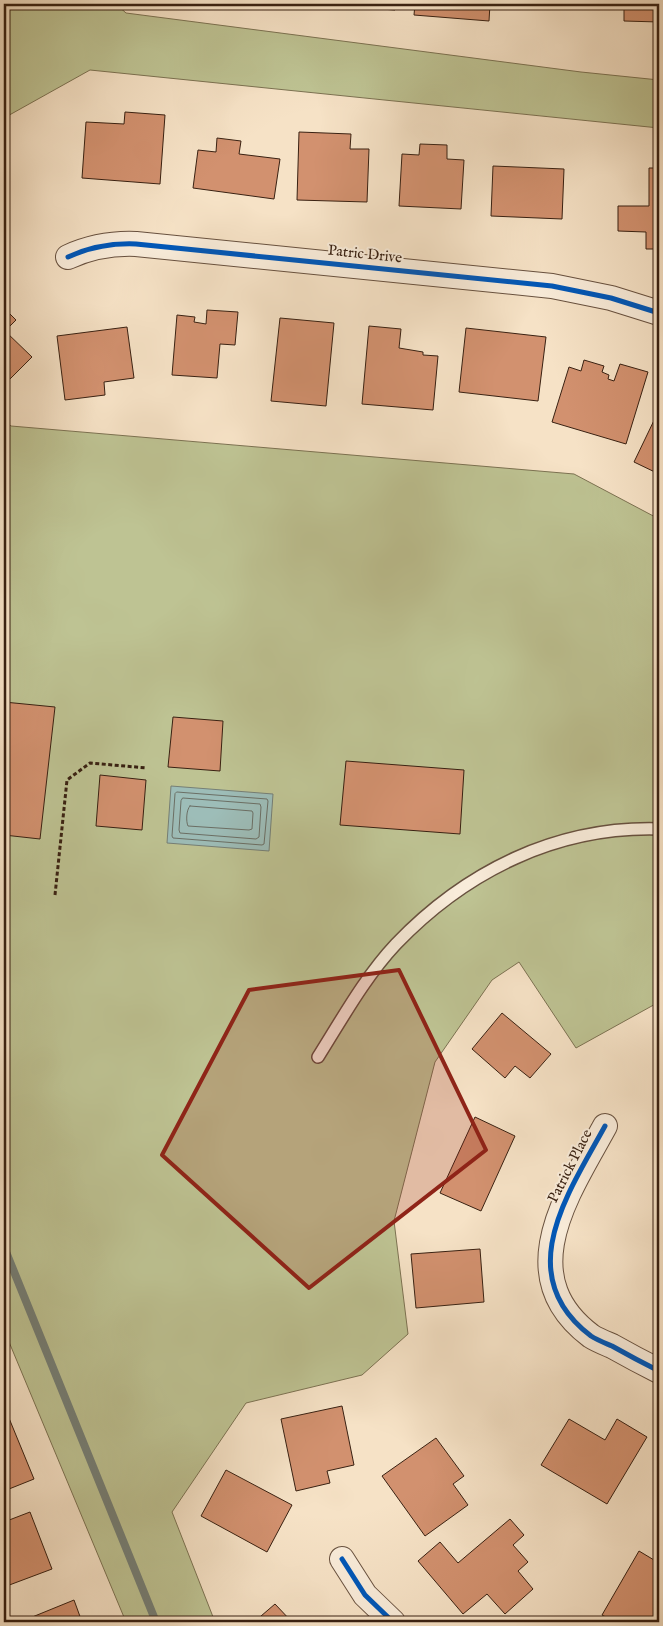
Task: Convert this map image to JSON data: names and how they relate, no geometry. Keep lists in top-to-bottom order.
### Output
{
  "streets": {
    "street": ["Patric Drive", "Patrick Place"]
  }
}
